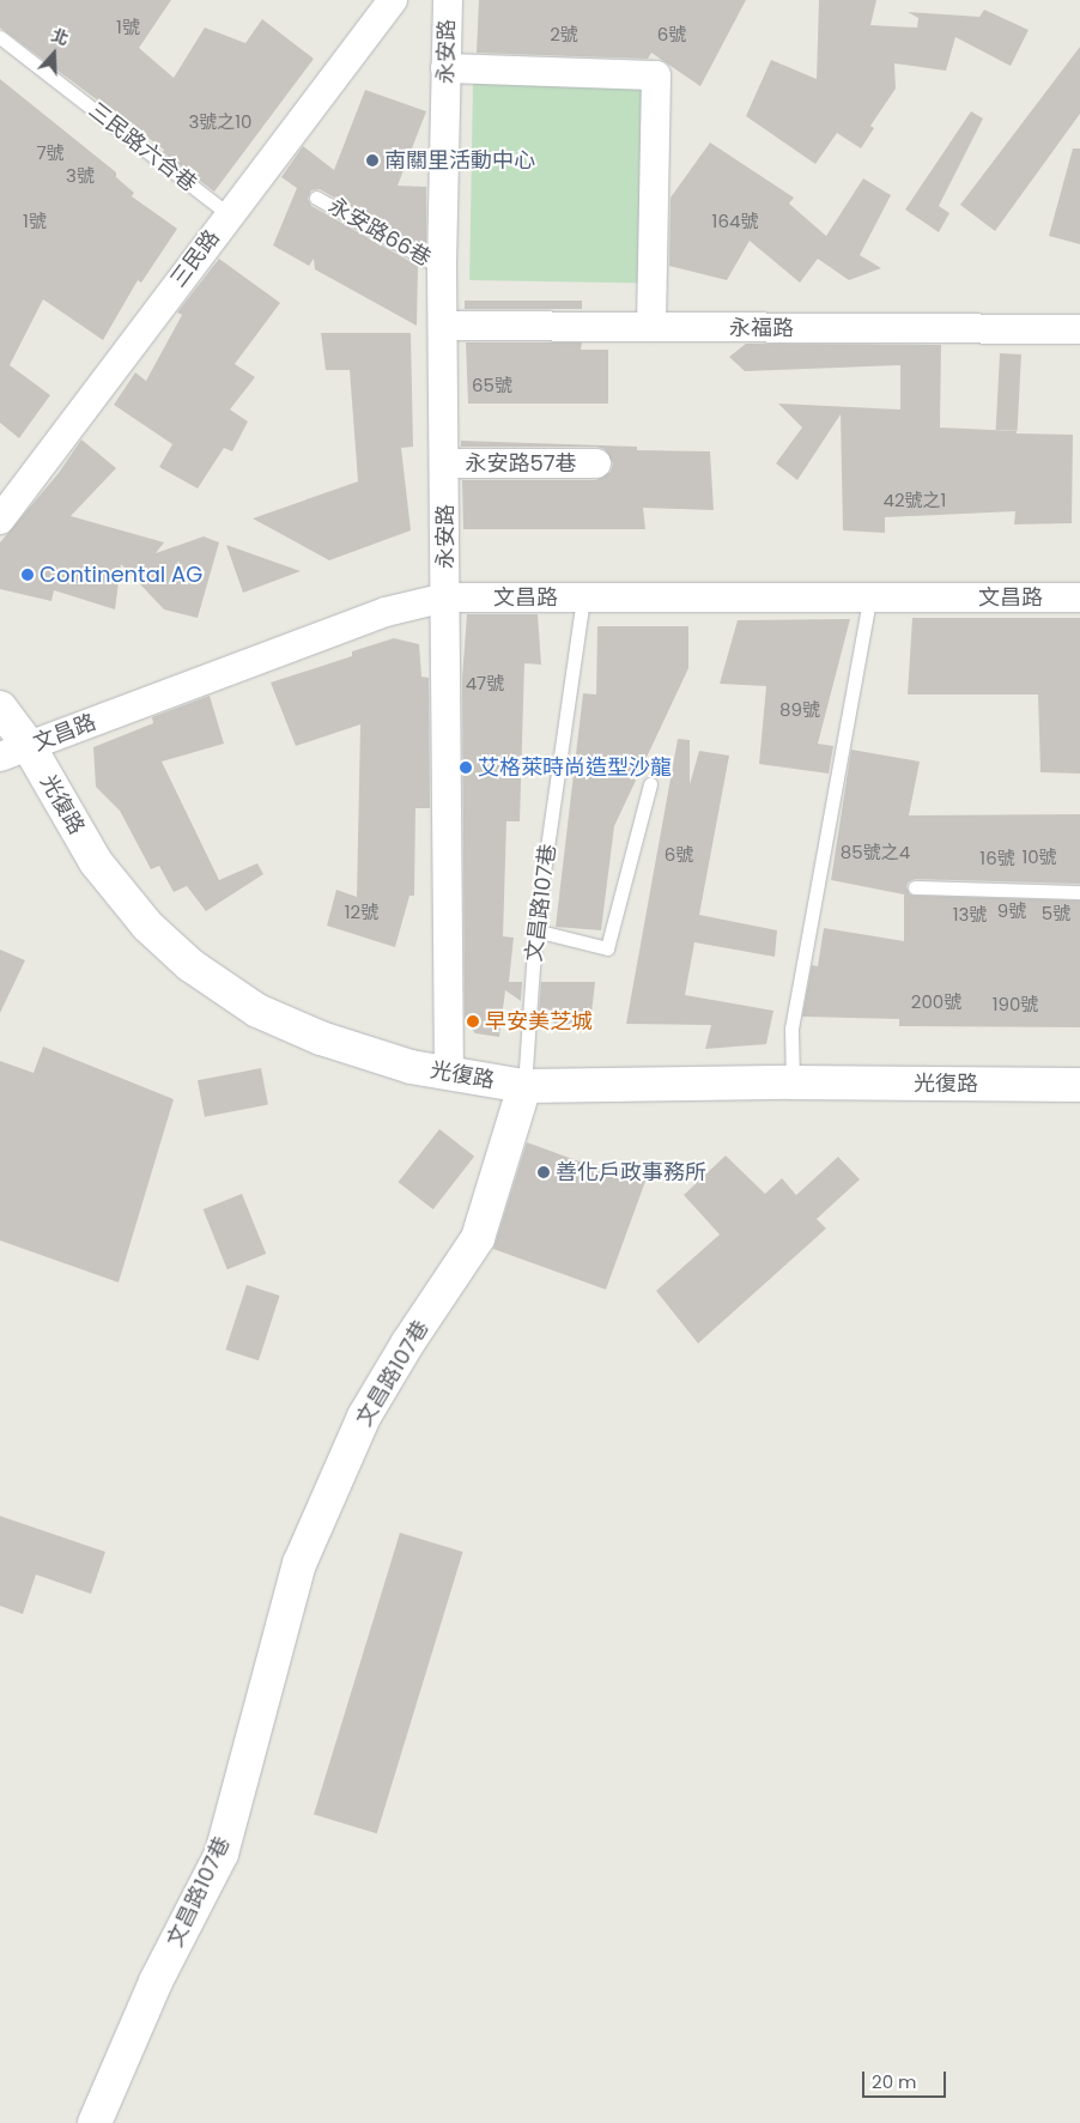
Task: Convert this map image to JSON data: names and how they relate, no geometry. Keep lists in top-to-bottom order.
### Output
{
  "streets": {
    "main road": ["光復路", "文昌路107巷"],
    "street": [
      "永安路",
      "三民路",
      "永福路",
      "永安路57巷",
      "文昌路"
    ],
    "lane": ["三民路六合巷", "永安路66巷"]
  },
  "crossings": [
    ["永安路", "永安路66巷"],
    ["永安路", "永福路"],
    ["永安路", "永安路57巷"],
    ["永安路", "文昌路"],
    ["永安路", "光復路"],
    ["三民路六合巷", "三民路"],
    ["文昌路", "光復路"],
    ["文昌路", "文昌路107巷"],
    ["光復路", "文昌路107巷"]
  ],
  "places": [
    "南關里活動中心",
    "Continental AG",
    "艾格萊時尚造型沙龍",
    "早安美芝城",
    "善化戶政事務所"
  ],
  "house_numbers": [
    "1號",
    "2號",
    "6號",
    "3號之10",
    "7號",
    "3號",
    "1號",
    "164號",
    "65號",
    "42號之1",
    "47號",
    "89號",
    "85號之4",
    "6號",
    "10號",
    "16號",
    "9號",
    "12號",
    "5號",
    "13號",
    "200號",
    "190號"
  ],
  "scale_bar": "20 m",
  "north": "top"
}
